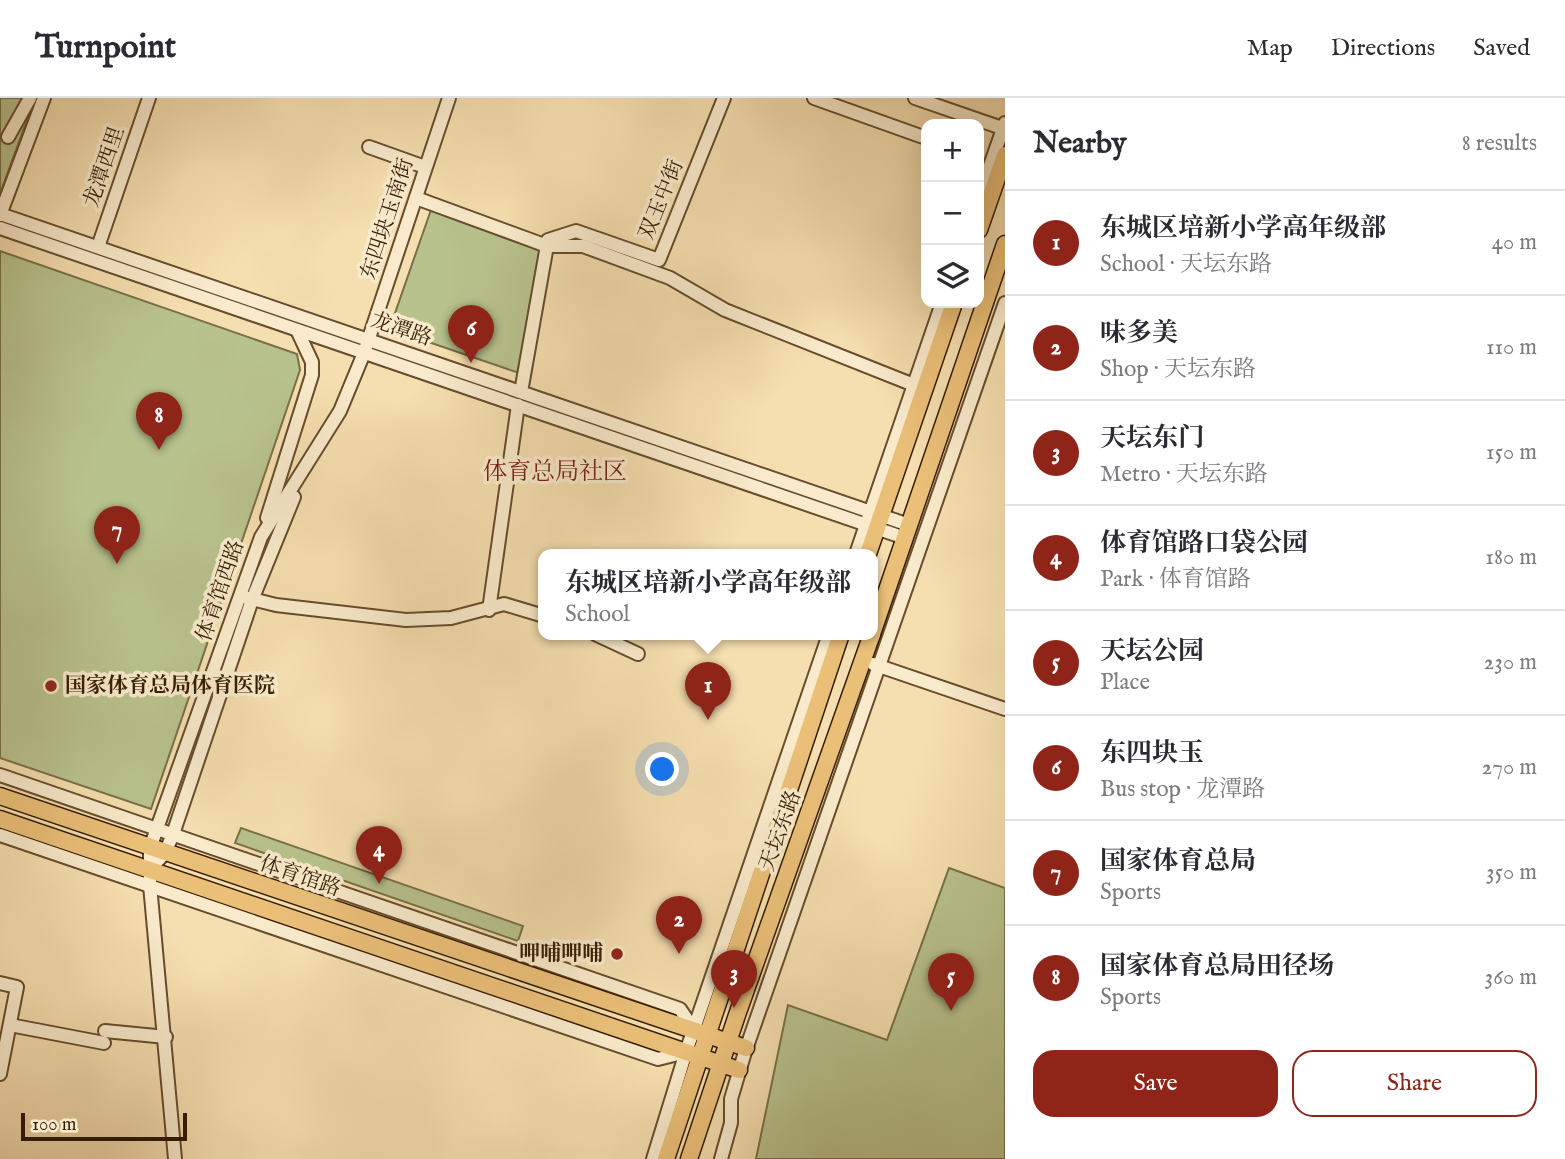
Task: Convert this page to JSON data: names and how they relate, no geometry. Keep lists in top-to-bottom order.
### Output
{
  "streets": {
    "main road": ["天坛东路", "体育馆路"],
    "street": [
      "龙潭西里",
      "双玉中街",
      "东四块玉南街",
      "龙潭路",
      "体育馆西路"
    ]
  },
  "crossings": [
    ["龙潭西里", "龙潭路"],
    ["东四块玉南街", "龙潭路"],
    ["东四块玉南街", "体育馆西路"],
    ["龙潭路", "体育馆西路"],
    ["龙潭路", "天坛东路"],
    ["体育馆西路", "体育馆路"],
    ["天坛东路", "体育馆路"]
  ],
  "districts": ["体育总局社区"],
  "places": ["国家体育总局体育医院", "呷哺呷哺"],
  "scale_bar": "100 m",
  "page": {
    "header": "Turnpoint",
    "nav": ["Map", "Directions", "Saved"],
    "heading": ["Nearby", "8 results"],
    "map_buttons": ["+", "−"],
    "list": [
      {
        "mark": "1",
        "name": "东城区培新小学高年级部",
        "note": "School · 天坛东路",
        "value": "40 m"
      },
      {
        "mark": "2",
        "name": "味多美",
        "note": "Shop · 天坛东路",
        "value": "110 m"
      },
      {
        "mark": "3",
        "name": "天坛东门",
        "note": "Metro · 天坛东路",
        "value": "150 m"
      },
      {
        "mark": "4",
        "name": "体育馆路口袋公园",
        "note": "Park · 体育馆路",
        "value": "180 m"
      },
      {
        "mark": "5",
        "name": "天坛公园",
        "note": "Place",
        "value": "230 m"
      },
      {
        "mark": "6",
        "name": "东四块玉",
        "note": "Bus stop · 龙潭路",
        "value": "270 m"
      },
      {
        "mark": "7",
        "name": "国家体育总局",
        "note": "Sports",
        "value": "350 m"
      },
      {
        "mark": "8",
        "name": "国家体育总局田径场",
        "note": "Sports",
        "value": "360 m"
      }
    ],
    "pins": [
      "6",
      "8",
      "7",
      "1",
      "4",
      "2",
      "3",
      "5"
    ],
    "popup": ["东城区培新小学高年级部", "School"],
    "buttons": ["Save", "Share"],
    "scale": "100 m"
  }
}
